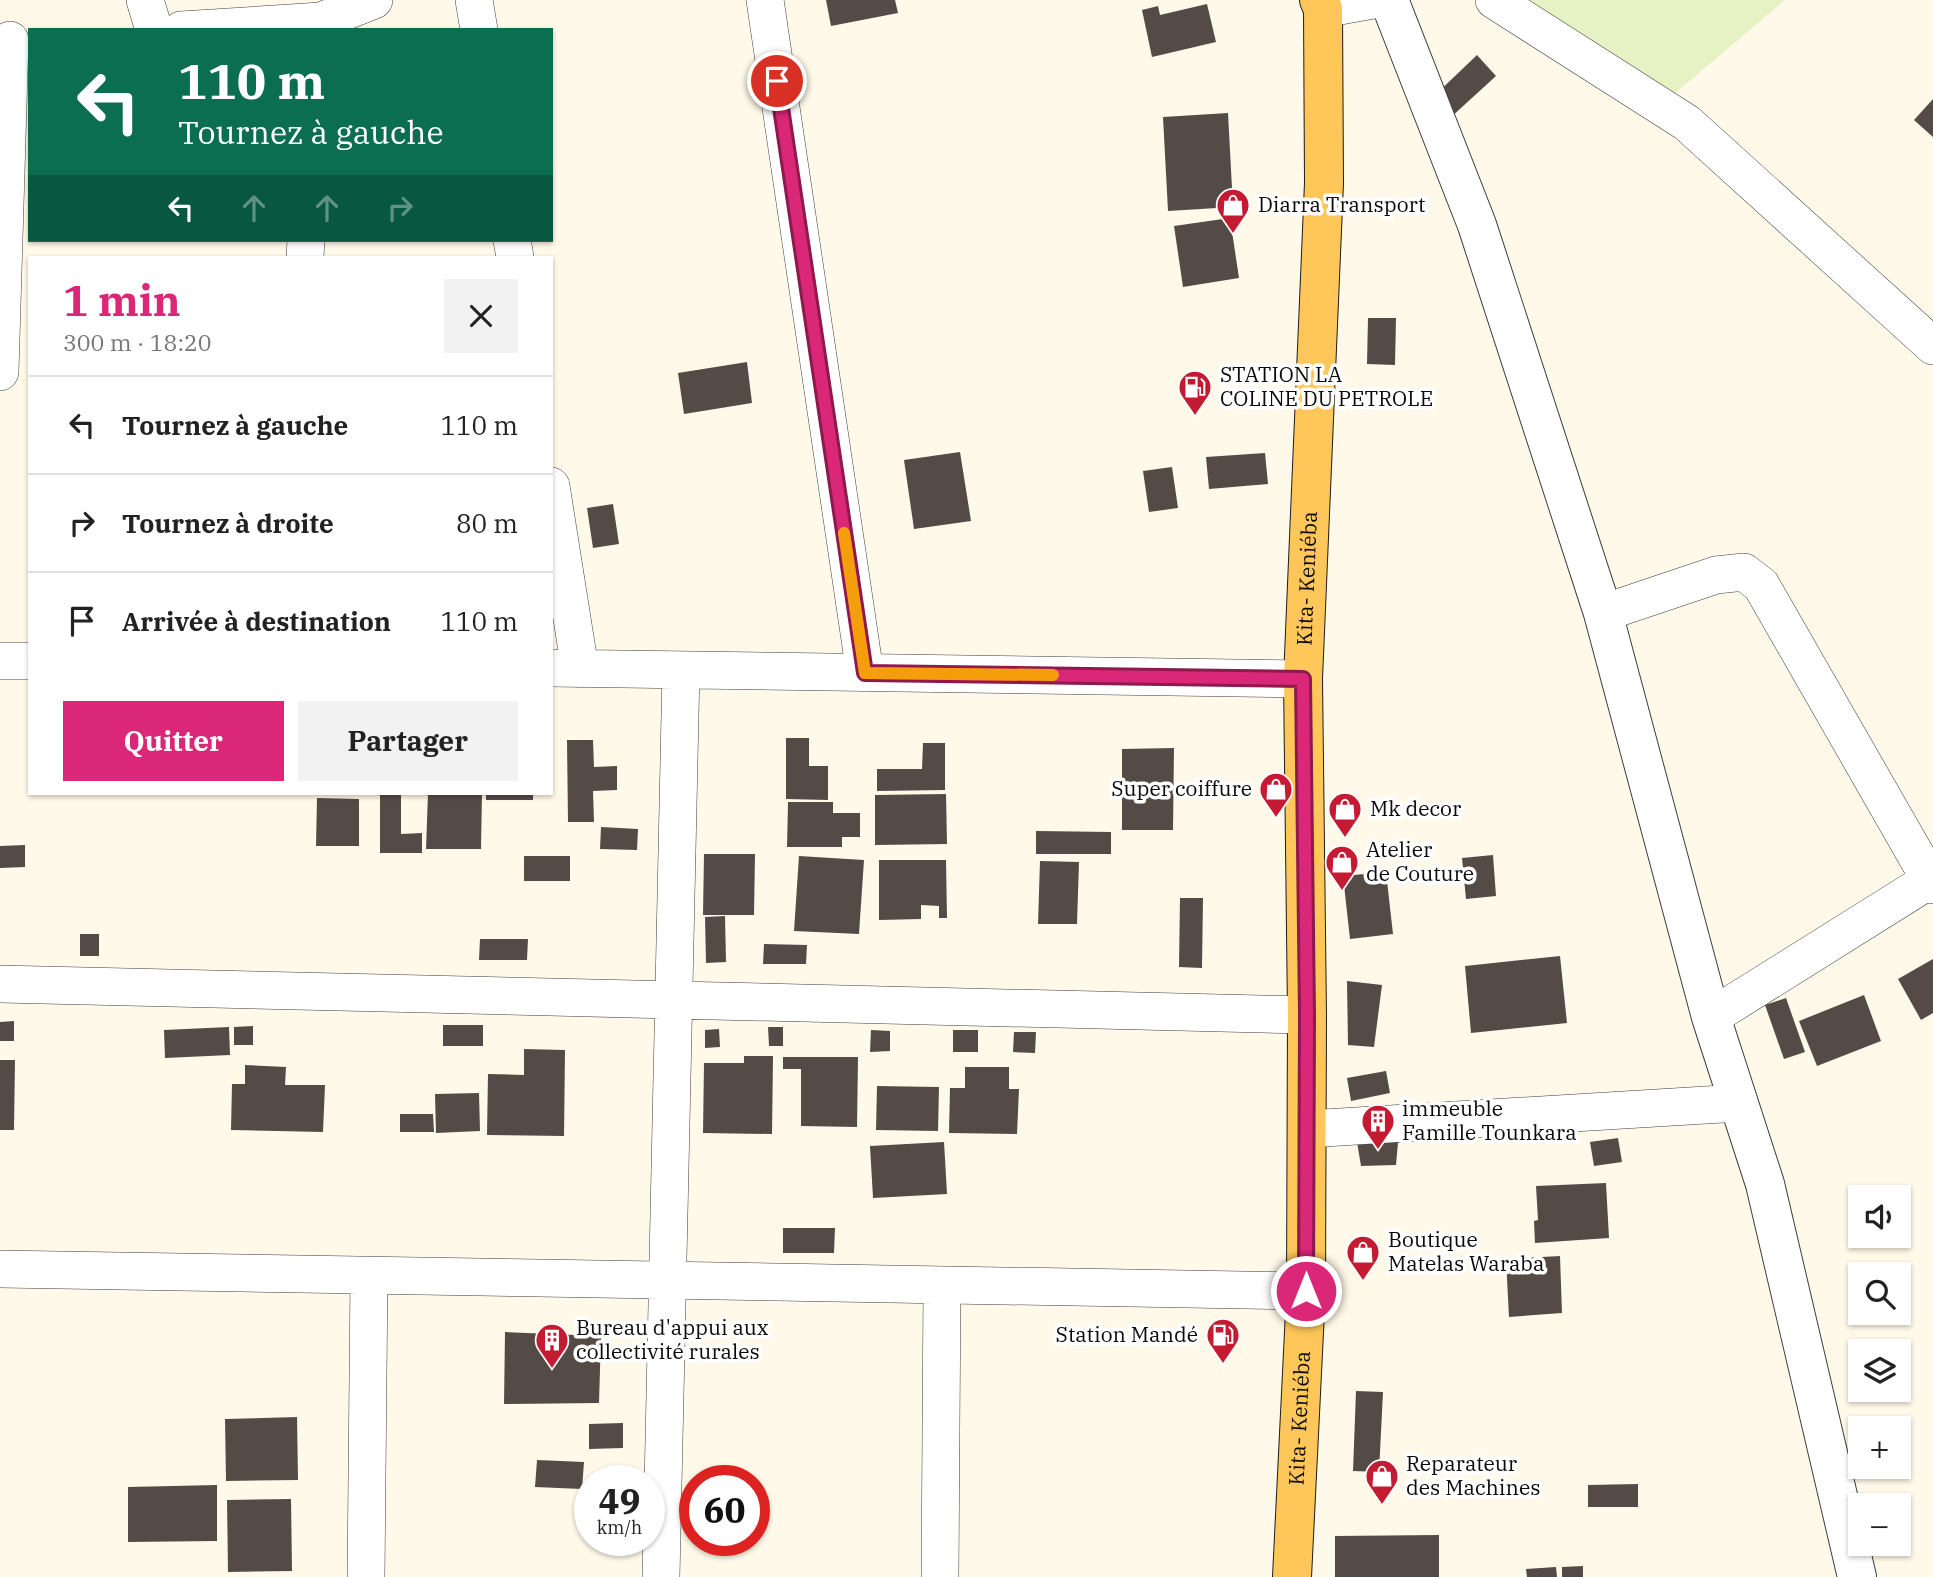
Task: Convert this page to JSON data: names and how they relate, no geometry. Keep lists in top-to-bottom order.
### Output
{
  "streets": {
    "main road": ["Kita- Keniéba"]
  },
  "places": {
    "shop": [
      "Diarra Transport",
      "Super coiffure",
      "Mk decor",
      "Atelier de Couture",
      "Boutique Matelas Waraba",
      "Reparateur des Machines"
    ],
    "fuel station": ["STATION LA COLINE DU PETROLE", "Station Mandé"],
    "building": ["immeuble Famille Tounkara", "Bureau d'appui aux collectivité rurales"]
  },
  "page": {
    "turn": ["110 m", "Tournez à gauche"],
    "heading": ["1 min", "300 m · 18:20"],
    "list": [
      {
        "name": "Tournez à gauche",
        "value": "110 m"
      },
      {
        "name": "Tournez à droite",
        "value": "80 m"
      },
      {
        "name": "Arrivée à destination",
        "value": "110 m"
      }
    ],
    "buttons": ["Quitter", "Partager"],
    "map_buttons": ["+", "−"],
    "speed": "49 km/h",
    "limit": "60"
  }
}
